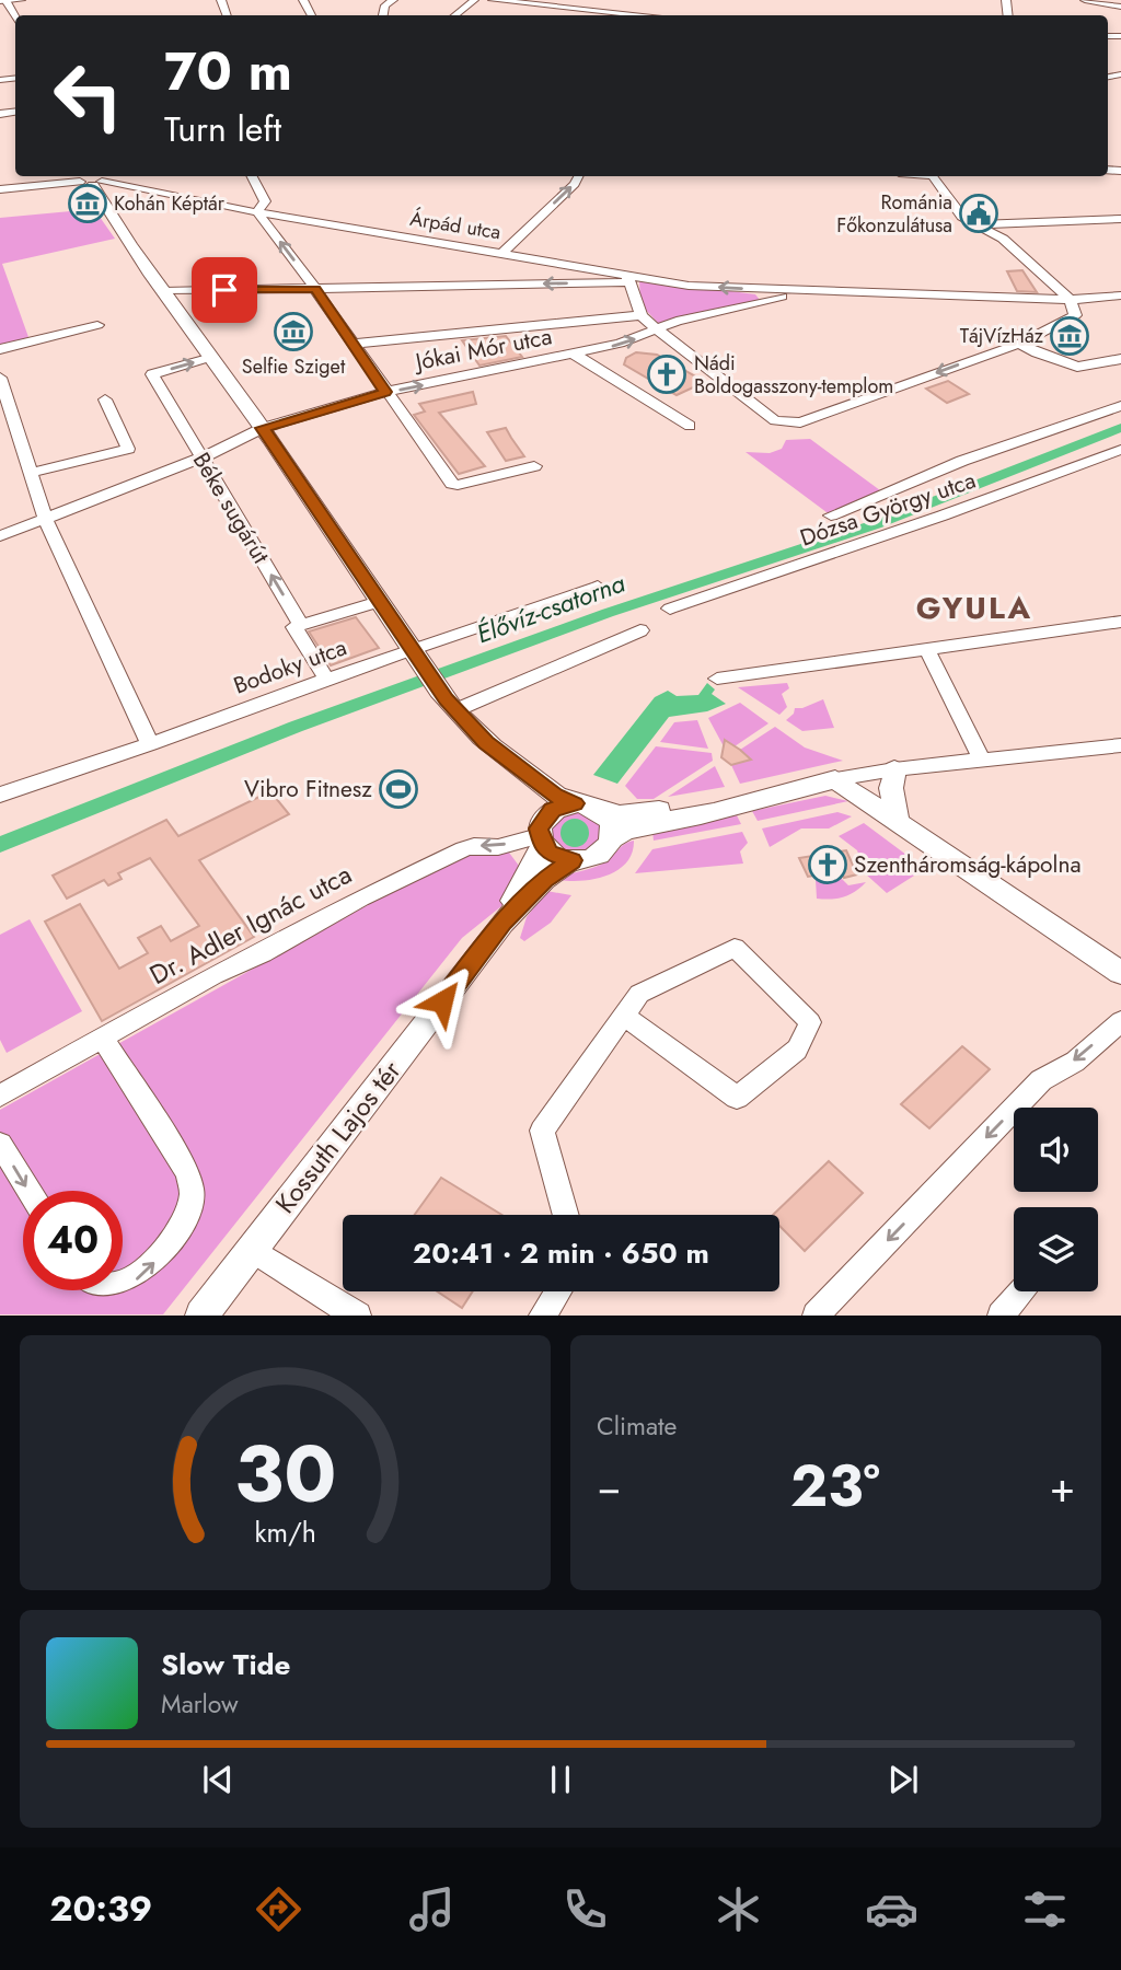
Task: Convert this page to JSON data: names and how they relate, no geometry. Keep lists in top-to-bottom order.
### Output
{
  "streets": {
    "street": [
      "Árpád utca",
      "Jókai Mór utca",
      "Béke sugárút",
      "Dózsa György utca",
      "Bodoky utca",
      "Dr. Adler Ignác utca",
      "Kossuth Lajos tér"
    ]
  },
  "crossings": [
    ["Árpád utca", "Jókai Mór utca"],
    ["Jókai Mór utca", "Béke sugárút"],
    ["Béke sugárút", "Bodoky utca"],
    ["Dr. Adler Ignác utca", "Kossuth Lajos tér"]
  ],
  "one_way": ["Dr. Adler Ignác utca"],
  "districts": ["GYULA"],
  "water": ["Élővíz-csatorna"],
  "places": {
    "museum": ["Kohán Képtár", "Selfie Sziget", "TájVízHáz"],
    "public building": ["Románia Főkonzulátusa"],
    "church": ["Nádi Boldogasszony-templom", "Szentháromság-kápolna"],
    "sports": ["Vibro Fitnesz"]
  },
  "page": {
    "turn": ["70 m", "Turn left"],
    "limit": "40",
    "trip": "20:41 · 2 min · 650 m",
    "tile": "Climate",
    "heat": ["−", "23°", "+"],
    "song": ["Slow Tide", "Marlow"],
    "tabs": "20:39",
    "gauge": ["30", "km/h"]
  }
}
